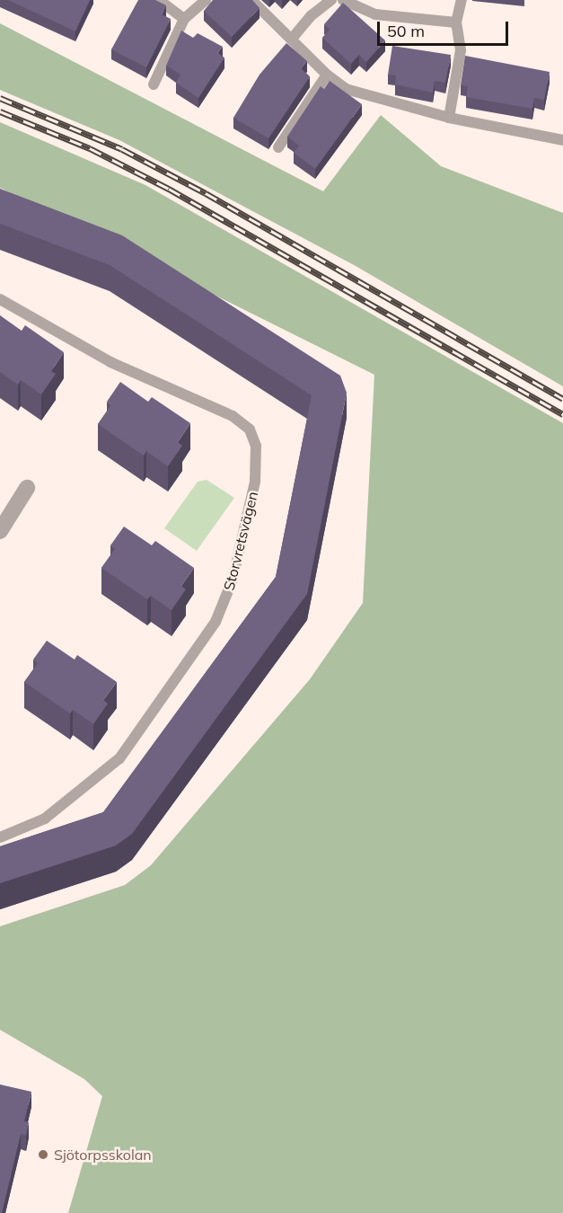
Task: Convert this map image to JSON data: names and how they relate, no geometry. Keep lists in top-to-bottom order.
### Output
{
  "streets": {
    "lane": ["Storvretsvägen"]
  },
  "places": ["Sjötorpsskolan"],
  "scale_bar": "50 m"
}
